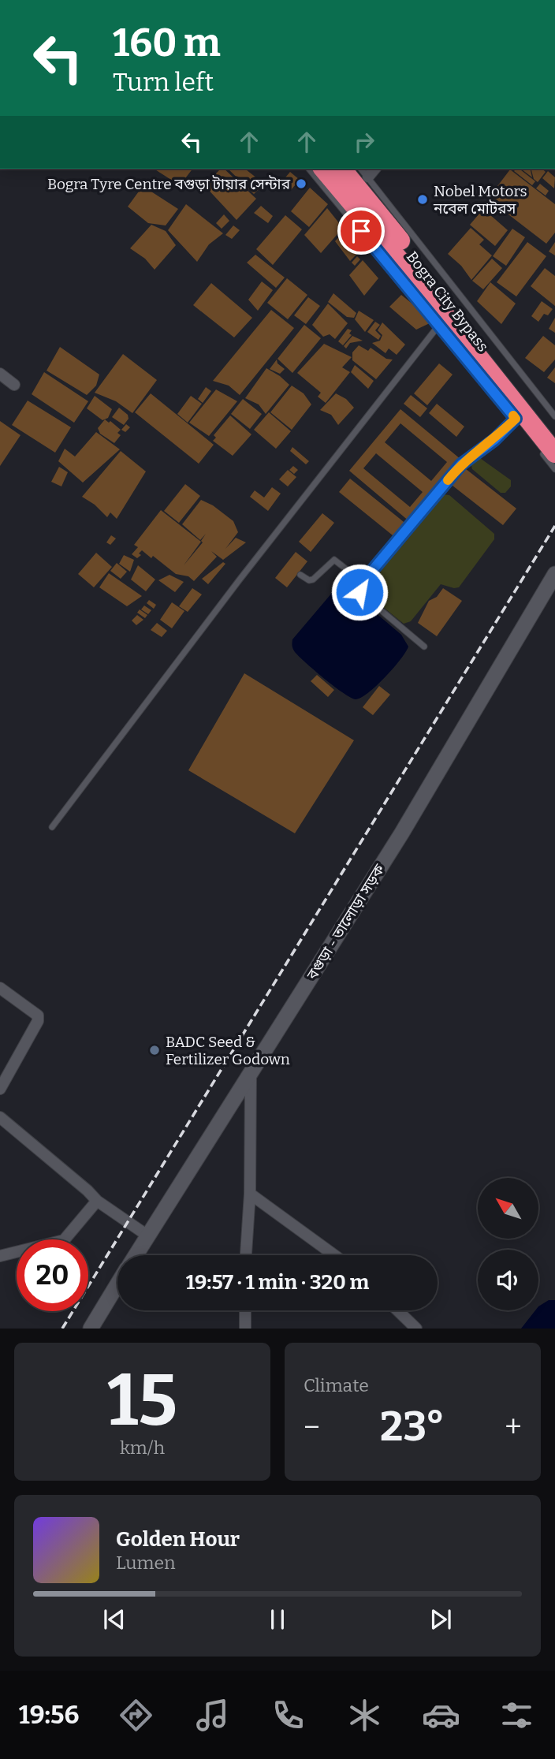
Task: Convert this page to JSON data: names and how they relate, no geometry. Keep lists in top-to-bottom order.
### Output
{
  "streets": {
    "highway": ["Bogra City Bypass"],
    "street": ["বগুড়া - তালোড়া সড়ক"]
  },
  "places": ["Bogra Tyre Centre বগুড়া টায়ার সেন্টার", "Nobel Motors নবেল মোটরস", "BADC Seed & Fertilizer Godown"],
  "north": "top left",
  "page": {
    "turn": ["160 m", "Turn left"],
    "limit": "20",
    "trip": "19:57 · 1 min · 320 m",
    "tile": [
      ["15", "km/h"],
      "Climate"
    ],
    "heat": ["−", "23°", "+"],
    "song": ["Golden Hour", "Lumen"],
    "tabs": "19:56"
  }
}
